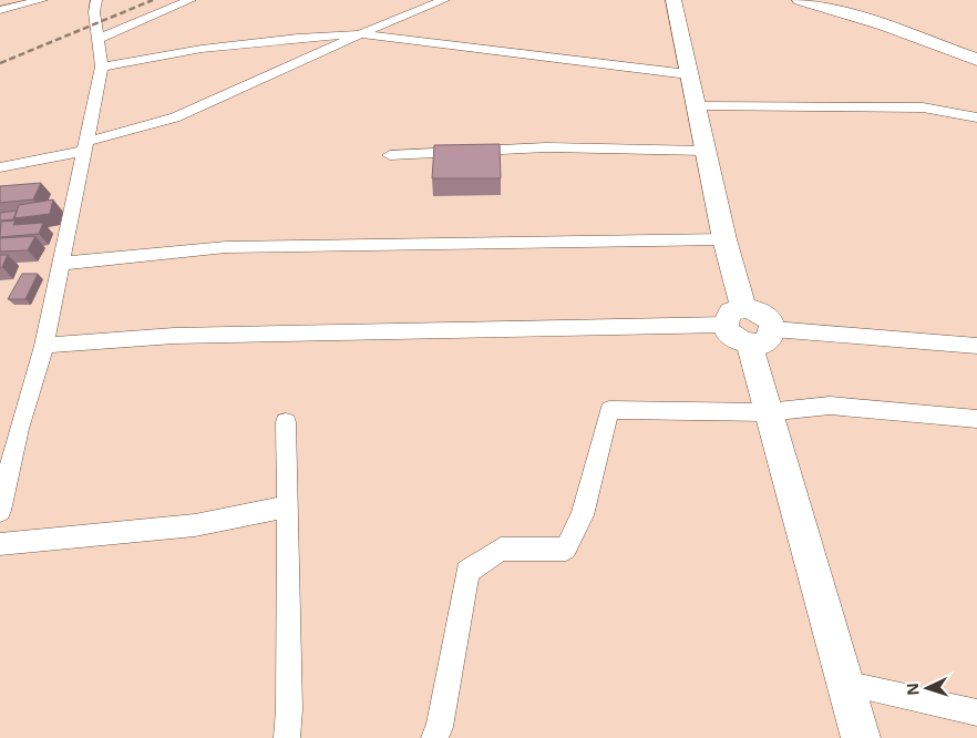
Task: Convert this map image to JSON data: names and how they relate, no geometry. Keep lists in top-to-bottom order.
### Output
{
  "north": "left"
}
